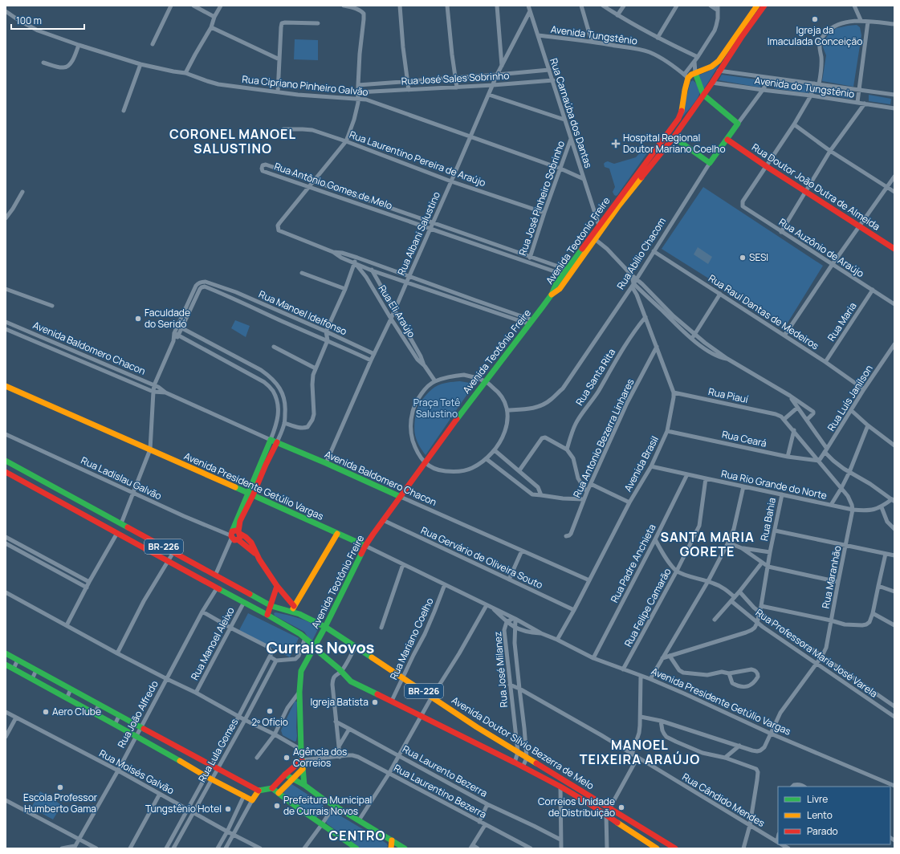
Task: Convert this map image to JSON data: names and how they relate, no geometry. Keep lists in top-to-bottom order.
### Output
{
  "streets": {
    "main road": [
      "Rua Doutor João Dutra de Almeida",
      "Avenida Teotonio Freire",
      "Rua Abílio Chacom",
      "Avenida Baldomero Chacon",
      "Avenida Teotônio Freire",
      "Avenida Presidente Getúlio Vargas",
      "BR-226",
      "Avenida Doutor Sílvio Bezerra de Melo"
    ],
    "street": [
      "Avenida Tungstênio",
      "Rua José Sales Sobrinho",
      "Rua Cipriano Pinheiro Galvão",
      "Avenida do Tungstênio",
      "Rua Carnaúba dos Dantas",
      "Rua Laurentino Pereira de Araújo",
      "Rua Antônio Gomes de Melo",
      "Rua José Pinheiro Sobrinho",
      "Rua Albani Salustino",
      "Rua Auzônio de Araújo",
      "Rua Eli Araújo",
      "Rua Raul Dantas de Medeiros",
      "Rua Manoel Idelfonso",
      "Rua Maria",
      "Rua Santa Rita",
      "Rua Piauí",
      "Rua Luís Janílson",
      "Rua Antonio Bezerra Linhares",
      "Rua Ceará",
      "Avenida Brasil",
      "Rua Ladislau Galvão",
      "Rua Rio Grande do Norte",
      "Rua Bahia",
      "Rua Gervário de Oliveira Souto",
      "Rua Padre Anchieta",
      "Rua Maranhão",
      "Rua Felipe Camarão",
      "Rua Mariano Coelho",
      "Rua Manoel Aleixo",
      "Rua Professora Maria José Varela",
      "Rua José Milanez",
      "Rua João Alfredo",
      "Rua Lula Gomes",
      "Rua Laurento Bezerra",
      "Rua Moisés Galvão",
      "Rua Laurentino Bezerra",
      "Rua Cândido Mendes"
    ]
  },
  "crossings": [
    ["Avenida Tungstênio", "Rua Carnaúba dos Dantas"],
    ["Avenida Tungstênio", "Avenida Teotonio Freire"],
    ["Rua José Sales Sobrinho", "Rua Carnaúba dos Dantas"],
    ["Rua José Sales Sobrinho", "Rua Albani Salustino"],
    ["Rua Cipriano Pinheiro Galvão", "Rua Carnaúba dos Dantas"],
    ["Rua Cipriano Pinheiro Galvão", "Rua José Pinheiro Sobrinho"],
    ["Rua Cipriano Pinheiro Galvão", "Rua Albani Salustino"],
    ["Avenida do Tungstênio", "Avenida Teotonio Freire"],
    ["Avenida do Tungstênio", "Rua Abílio Chacom"],
    ["Rua Carnaúba dos Dantas", "Rua José Pinheiro Sobrinho"],
    ["Rua Carnaúba dos Dantas", "Rua Albani Salustino"],
    ["Rua Carnaúba dos Dantas", "Avenida Teotonio Freire"],
    ["Rua Laurentino Pereira de Araújo", "Rua José Pinheiro Sobrinho"],
    ["Rua Laurentino Pereira de Araújo", "Rua Albani Salustino"],
    ["Rua Antônio Gomes de Melo", "Rua José Pinheiro Sobrinho"],
    ["Rua Antônio Gomes de Melo", "Rua Albani Salustino"],
    ["Rua Antônio Gomes de Melo", "Avenida Teotonio Freire"],
    ["Rua Doutor João Dutra de Almeida", "Rua Auzônio de Araújo"],
    ["Rua Doutor João Dutra de Almeida", "Rua Abílio Chacom"],
    ["Rua Albani Salustino", "Rua Eli Araújo"],
    ["Rua Albani Salustino", "Rua Manoel Idelfonso"],
    ["Rua Albani Salustino", "Avenida Baldomero Chacon"],
    ["Avenida Teotonio Freire", "Avenida Teotônio Freire"],
    ["Rua Auzônio de Araújo", "Rua Maria"],
    ["Rua Abílio Chacom", "Rua Raul Dantas de Medeiros"],
    ["Rua Abílio Chacom", "Avenida Brasil"],
    ["Rua Raul Dantas de Medeiros", "Rua Maria"],
    ["Rua Raul Dantas de Medeiros", "Rua Luís Janílson"],
    ["Avenida Baldomero Chacon", "Avenida Teotônio Freire"],
    ["Avenida Baldomero Chacon", "Avenida Brasil"],
    ["Avenida Teotônio Freire", "Avenida Presidente Getúlio Vargas"],
    ["Avenida Teotônio Freire", "Rua Gervário de Oliveira Souto"],
    ["Avenida Teotônio Freire", "Avenida Doutor Sílvio Bezerra de Melo"],
    ["Rua Santa Rita", "Avenida Brasil"],
    ["Rua Piauí", "Avenida Brasil"],
    ["Rua Luís Janílson", "Rua Ceará"],
    ["Rua Antonio Bezerra Linhares", "Avenida Brasil"],
    ["Rua Ceará", "Avenida Brasil"],
    ["Avenida Brasil", "Rua Rio Grande do Norte"],
    ["Avenida Brasil", "Avenida Presidente Getúlio Vargas"],
    ["Avenida Brasil", "Rua Gervário de Oliveira Souto"],
    ["Rua Rio Grande do Norte", "Rua Bahia"],
    ["Rua Rio Grande do Norte", "Rua Padre Anchieta"],
    ["Rua Rio Grande do Norte", "Rua Maranhão"],
    ["Rua Rio Grande do Norte", "Rua Felipe Camarão"],
    ["Avenida Presidente Getúlio Vargas", "Rua Padre Anchieta"],
    ["Avenida Presidente Getúlio Vargas", "Rua Maranhão"],
    ["Avenida Presidente Getúlio Vargas", "Rua Felipe Camarão"],
    ["Avenida Presidente Getúlio Vargas", "Rua Mariano Coelho"],
    ["Avenida Presidente Getúlio Vargas", "Rua José Milanez"],
    ["Rua Bahia", "Rua Professora Maria José Varela"],
    ["Rua Maranhão", "Rua Professora Maria José Varela"],
    ["Rua Mariano Coelho", "Avenida Doutor Sílvio Bezerra de Melo"],
    ["Rua Manoel Aleixo", "Avenida Doutor Sílvio Bezerra de Melo"],
    ["Rua José Milanez", "Avenida Doutor Sílvio Bezerra de Melo"],
    ["Rua José Milanez", "Rua Cândido Mendes"],
    ["Rua João Alfredo", "Avenida Doutor Sílvio Bezerra de Melo"],
    ["Rua João Alfredo", "Rua Moisés Galvão"],
    ["Rua Lula Gomes", "Rua Moisés Galvão"]
  ],
  "districts": [
    "CORONEL MANOEL SALUSTINO",
    "SANTA MARIA GORETE",
    "Currais Novos",
    "MANOEL TEIXEIRA ARAÚJO",
    "CENTRO"
  ],
  "parks": ["Praça Tetê Salustino"],
  "places": {
    "other": [
      "Igreja da Imaculada Conceição",
      "SESI",
      "Faculdade do Seridó",
      "Igreja Batista",
      "2º Ofício",
      "Aero Clube",
      "Agência dos Correios",
      "Escola Professor Humberto Gama",
      "Prefeitura Municipal de Currais Novos",
      "Correios Unidade de Distribuição",
      "Tungstênio Hotel"
    ],
    "health": ["Hospital Regional Doutor Mariano Coelho"]
  },
  "legend": ["Livre", "Lento", "Parado"],
  "scale_bar": "100 m"
}
